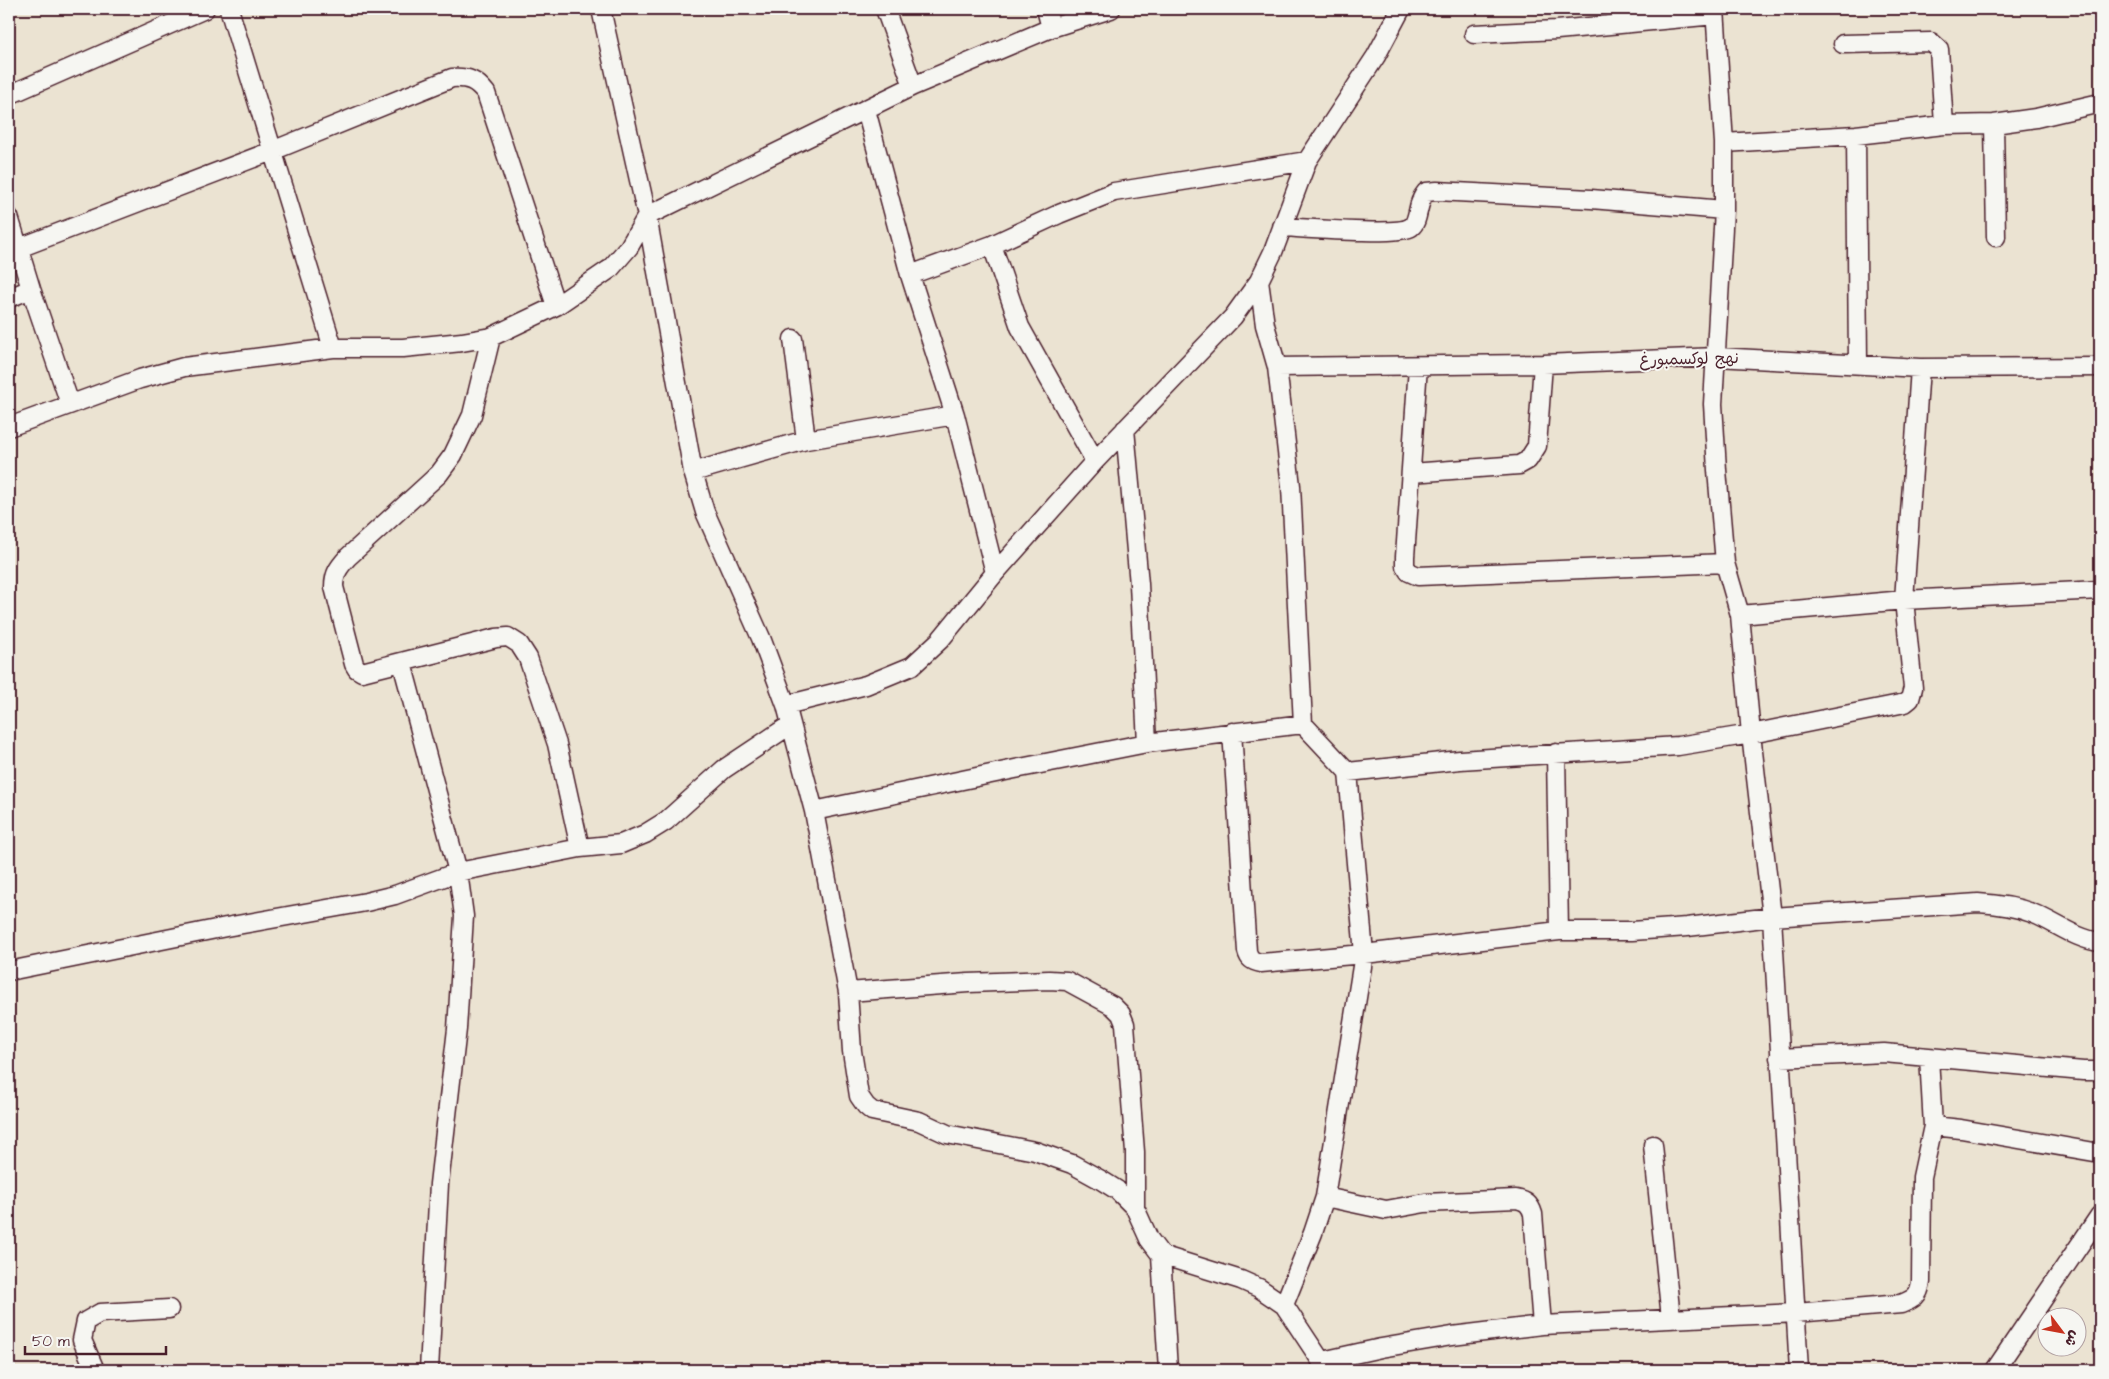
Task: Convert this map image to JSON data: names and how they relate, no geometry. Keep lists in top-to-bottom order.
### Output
{
  "streets": {
    "street": ["نهج لوكسمبورغ"]
  },
  "scale_bar": "50 m",
  "north": "bottom right"
}
